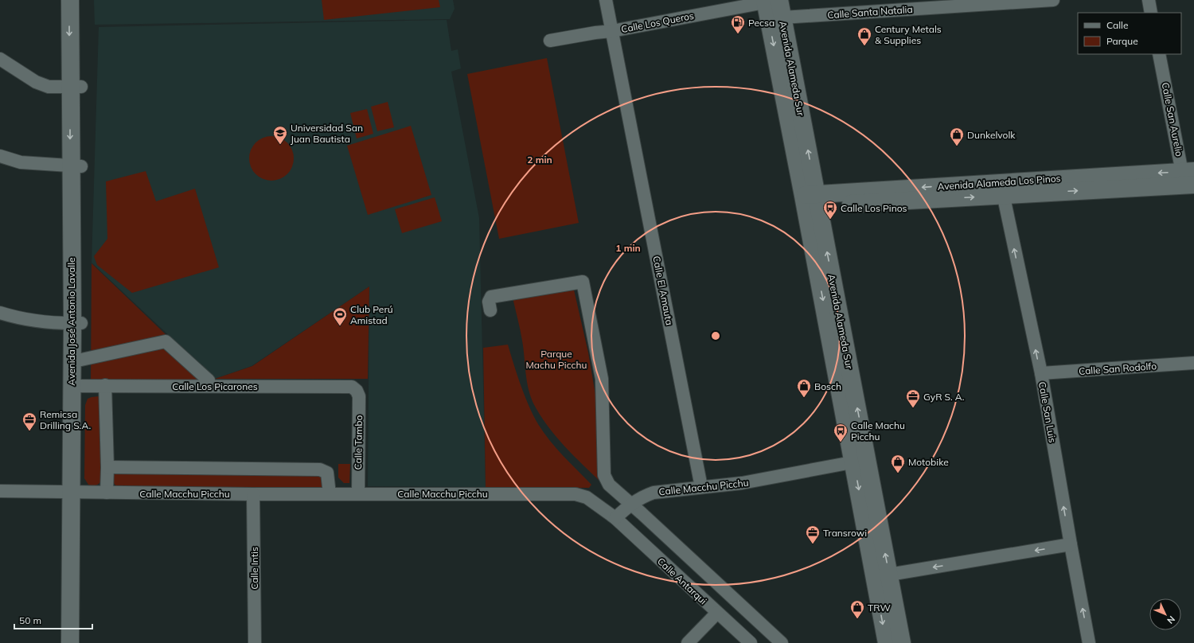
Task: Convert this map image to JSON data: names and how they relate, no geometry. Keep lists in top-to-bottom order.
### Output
{
  "streets": {
    "main road": ["Avenida Alameda Sur", "Avenida Alameda Los Pinos", "Avenida José Antonio Lavalle"],
    "street": [
      "Calle Santa Natalia",
      "Calle Los Queros",
      "Calle San Aurelio",
      "Calle El Amauta",
      "Calle San Rodolfo",
      "Calle Los Picarones",
      "Calle San Luis",
      "Calle Tambo",
      "Calle Macchu Picchu",
      "Calle Intis",
      "Calle Antarqui"
    ]
  },
  "crossings": [
    ["Calle Santa Natalia", "Avenida Alameda Sur"],
    ["Calle Los Queros", "Avenida Alameda Sur"],
    ["Calle Los Queros", "Calle El Amauta"],
    ["Avenida Alameda Sur", "Avenida Alameda Los Pinos"],
    ["Avenida Alameda Sur", "Calle Macchu Picchu"],
    ["Calle San Aurelio", "Avenida Alameda Los Pinos"],
    ["Avenida Alameda Los Pinos", "Calle San Luis"],
    ["Calle El Amauta", "Calle Macchu Picchu"],
    ["Avenida José Antonio Lavalle", "Calle Los Picarones"],
    ["Avenida José Antonio Lavalle", "Calle Macchu Picchu"],
    ["Calle San Rodolfo", "Calle San Luis"],
    ["Calle Los Picarones", "Calle Tambo"],
    ["Calle Tambo", "Calle Macchu Picchu"],
    ["Calle Macchu Picchu", "Calle Intis"],
    ["Calle Macchu Picchu", "Calle Antarqui"]
  ],
  "one_way": ["Calle San Luis"],
  "parks": ["Parque Machu Picchu"],
  "places": {
    "fuel station": ["Pecsa"],
    "shop": [
      "Century Metals & Supplies",
      "Dunkelvolk",
      "Bosch",
      "Motobike",
      "TRW"
    ],
    "school or university": ["Universidad San Juan Bautista"],
    "bus stop": ["Calle Los Pinos", "Calle Machu Picchu"],
    "sports": ["Club Perú Amistad"],
    "office": ["GyR S. A.", "Remicsa Drilling S.A.", "Transrowi"]
  },
  "legend": ["Calle", "Parque"],
  "scale_bar": "50 m",
  "north": "bottom right",
  "rings": ["2 min", "1 min"]
}
